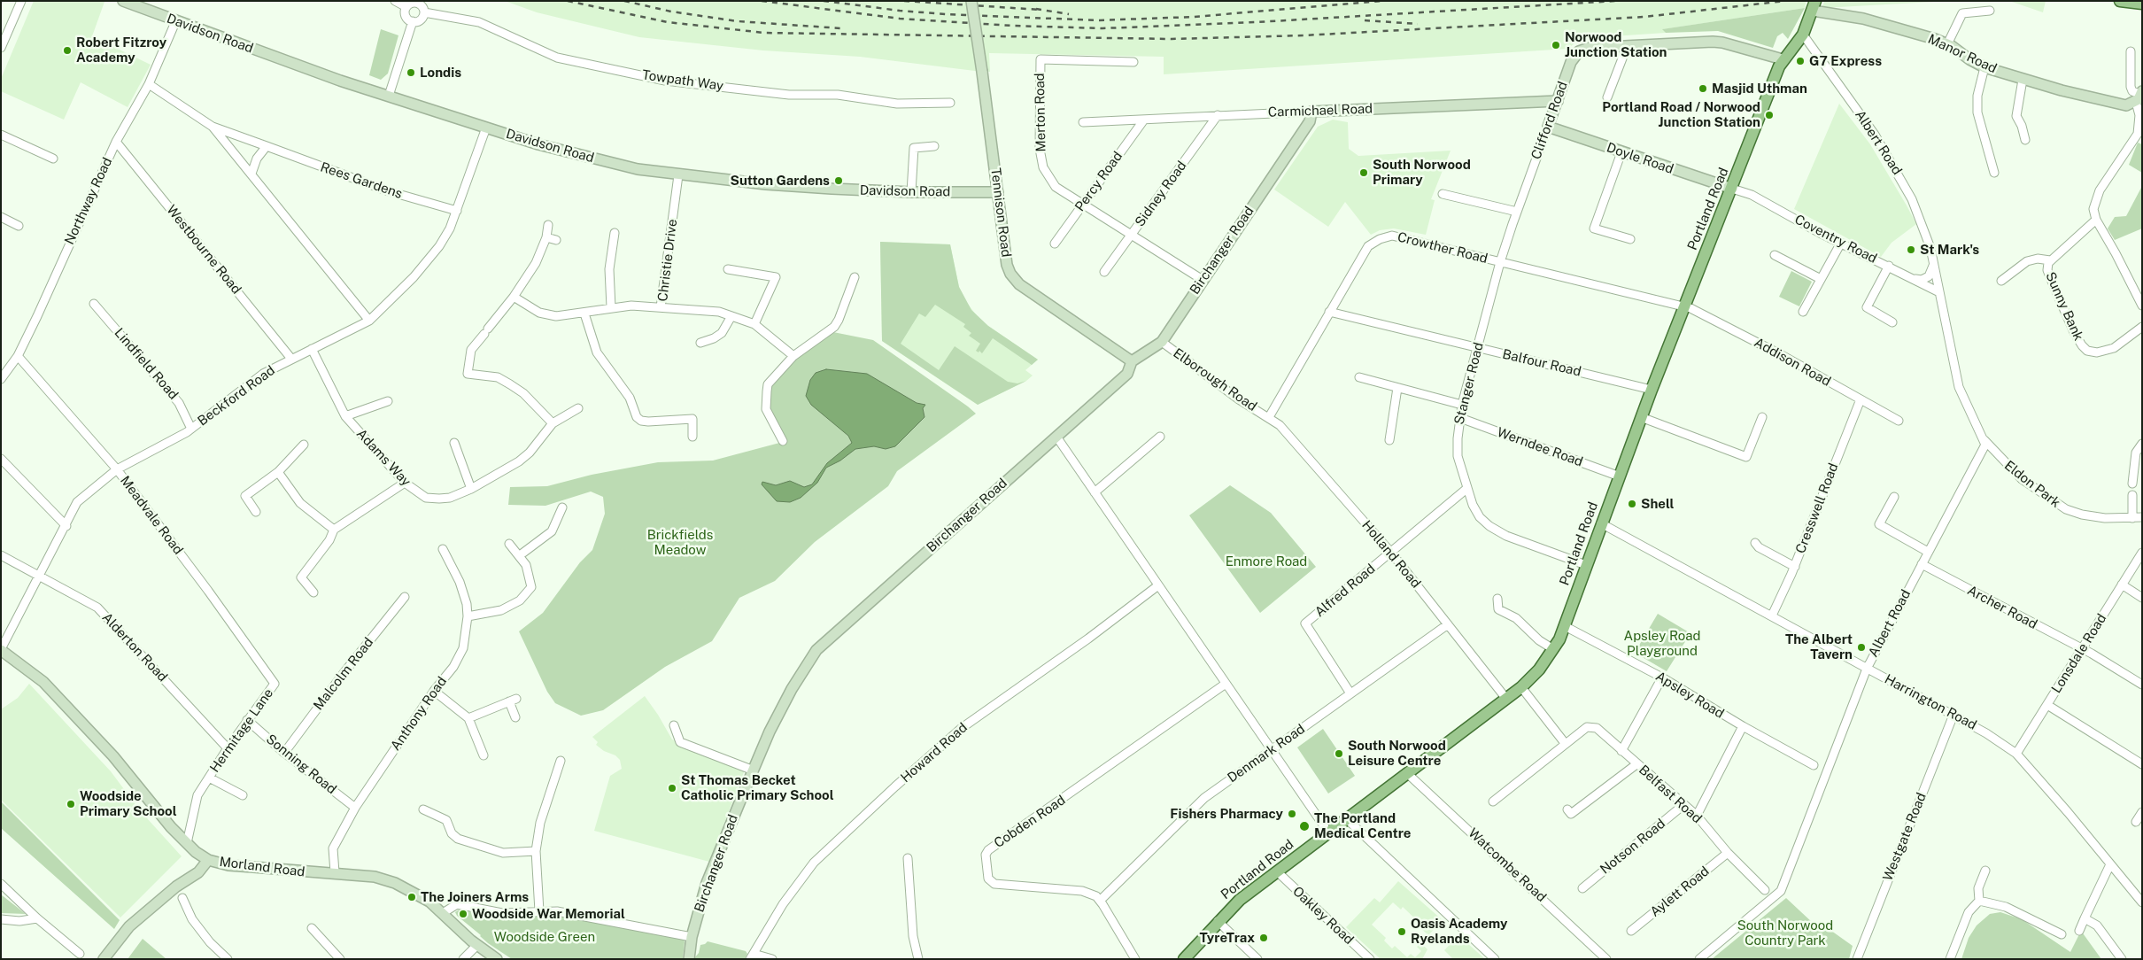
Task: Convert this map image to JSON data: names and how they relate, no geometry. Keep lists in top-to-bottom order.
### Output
{
  "streets": {
    "main road": ["Portland Road"],
    "street": [
      "Davidson Road",
      "Manor Road",
      "Towpath Way",
      "Carmichael Road",
      "Merton Road",
      "Clifford Road",
      "Albert Road",
      "Doyle Road",
      "Rees Gardens",
      "Percy Road",
      "Sidney Road",
      "Northway Road",
      "Tennison Road",
      "Coventry Road",
      "Crowther Road",
      "Westbourne Road",
      "Birchanger Road",
      "Christie Drive",
      "Sunny Bank",
      "Addison Road",
      "Balfour Road",
      "Lindfield Road",
      "Elborough Road",
      "Stanger Road",
      "Beckford Road",
      "Werndee Road",
      "Adams Way",
      "Eldon Park",
      "Cresswell Road",
      "Meadvale Road",
      "Holland Road",
      "Alfred Road",
      "Archer Road",
      "Alderton Road",
      "Lonsdale Road",
      "Malcolm Road",
      "Apsley Road",
      "Harrington Road",
      "Anthony Road",
      "Hermitage Lane",
      "Howard Road",
      "Denmark Road",
      "Sonning Road",
      "Belfast Road",
      "Cobden Road",
      "Westgate Road",
      "Notson Road",
      "Watcombe Road",
      "Morland Road",
      "Aylett Road",
      "Oakley Road"
    ]
  },
  "crossings": [
    ["Davidson Road", "Northway Road"],
    ["Davidson Road", "Tennison Road"],
    ["Davidson Road", "Christie Drive"],
    ["Davidson Road", "Beckford Road"],
    ["Manor Road", "Portland Road"],
    ["Carmichael Road", "Clifford Road"],
    ["Carmichael Road", "Percy Road"],
    ["Carmichael Road", "Sidney Road"],
    ["Carmichael Road", "Birchanger Road"],
    ["Merton Road", "Percy Road"],
    ["Merton Road", "Sidney Road"],
    ["Merton Road", "Birchanger Road"],
    ["Clifford Road", "Doyle Road"],
    ["Clifford Road", "Portland Road"],
    ["Clifford Road", "Crowther Road"],
    ["Clifford Road", "Stanger Road"],
    ["Albert Road", "Portland Road"],
    ["Albert Road", "Coventry Road"],
    ["Albert Road", "Eldon Park"],
    ["Albert Road", "Archer Road"],
    ["Albert Road", "Harrington Road"],
    ["Doyle Road", "Portland Road"],
    ["Doyle Road", "Coventry Road"],
    ["Rees Gardens", "Northway Road"],
    ["Rees Gardens", "Beckford Road"],
    ["Northway Road", "Westbourne Road"],
    ["Northway Road", "Meadvale Road"],
    ["Portland Road", "Coventry Road"],
    ["Portland Road", "Crowther Road"],
    ["Portland Road", "Addison Road"],
    ["Portland Road", "Balfour Road"],
    ["Portland Road", "Stanger Road"],
    ["Portland Road", "Werndee Road"],
    ["Portland Road", "Holland Road"],
    ["Portland Road", "Apsley Road"],
    ["Portland Road", "Harrington Road"],
    ["Portland Road", "Watcombe Road"],
    ["Portland Road", "Oakley Road"],
    ["Tennison Road", "Birchanger Road"],
    ["Crowther Road", "Addison Road"],
    ["Crowther Road", "Balfour Road"],
    ["Crowther Road", "Elborough Road"],
    ["Crowther Road", "Stanger Road"],
    ["Crowther Road", "Holland Road"],
    ["Westbourne Road", "Beckford Road"],
    ["Birchanger Road", "Elborough Road"],
    ["Addison Road", "Cresswell Road"],
    ["Balfour Road", "Stanger Road"],
    ["Lindfield Road", "Beckford Road"],
    ["Elborough Road", "Holland Road"],
    ["Stanger Road", "Werndee Road"],
    ["Stanger Road", "Alfred Road"],
    ["Beckford Road", "Adams Way"],
    ["Beckford Road", "Meadvale Road"],
    ["Beckford Road", "Alderton Road"],
    ["Beckford Road", "Morland Road"],
    ["Cresswell Road", "Harrington Road"],
    ["Meadvale Road", "Hermitage Lane"],
    ["Holland Road", "Alfred Road"],
    ["Holland Road", "Denmark Road"],
    ["Alfred Road", "Denmark Road"],
    ["Archer Road", "Lonsdale Road"],
    ["Alderton Road", "Hermitage Lane"],
    ["Lonsdale Road", "Harrington Road"],
    ["Malcolm Road", "Sonning Road"],
    ["Harrington Road", "Westgate Road"],
    ["Anthony Road", "Sonning Road"],
    ["Anthony Road", "Morland Road"],
    ["Hermitage Lane", "Sonning Road"],
    ["Hermitage Lane", "Morland Road"],
    ["Denmark Road", "Cobden Road"],
    ["Belfast Road", "Notson Road"],
    ["Belfast Road", "Aylett Road"]
  ],
  "parks": [
    "Brickfields Meadow",
    "Enmore Road",
    "Apsley Road Playground",
    "South Norwood Country Park",
    "Woodside Green"
  ],
  "places": [
    "Norwood Junction Station",
    "Robert Fitzroy Academy",
    "G7 Express",
    "Londis",
    "Masjid Uthman",
    "Portland Road / Norwood Junction Station",
    "South Norwood Primary",
    "Sutton Gardens",
    "St Mark's",
    "Shell",
    "The Albert Tavern",
    "South Norwood Leisure Centre",
    "St Thomas Becket Catholic Primary School",
    "Woodside Primary School",
    "Fishers Pharmacy",
    "The Portland Medical Centre",
    "The Joiners Arms",
    "Woodside War Memorial",
    "Oasis Academy Ryelands",
    "TyreTrax"
  ]
}
